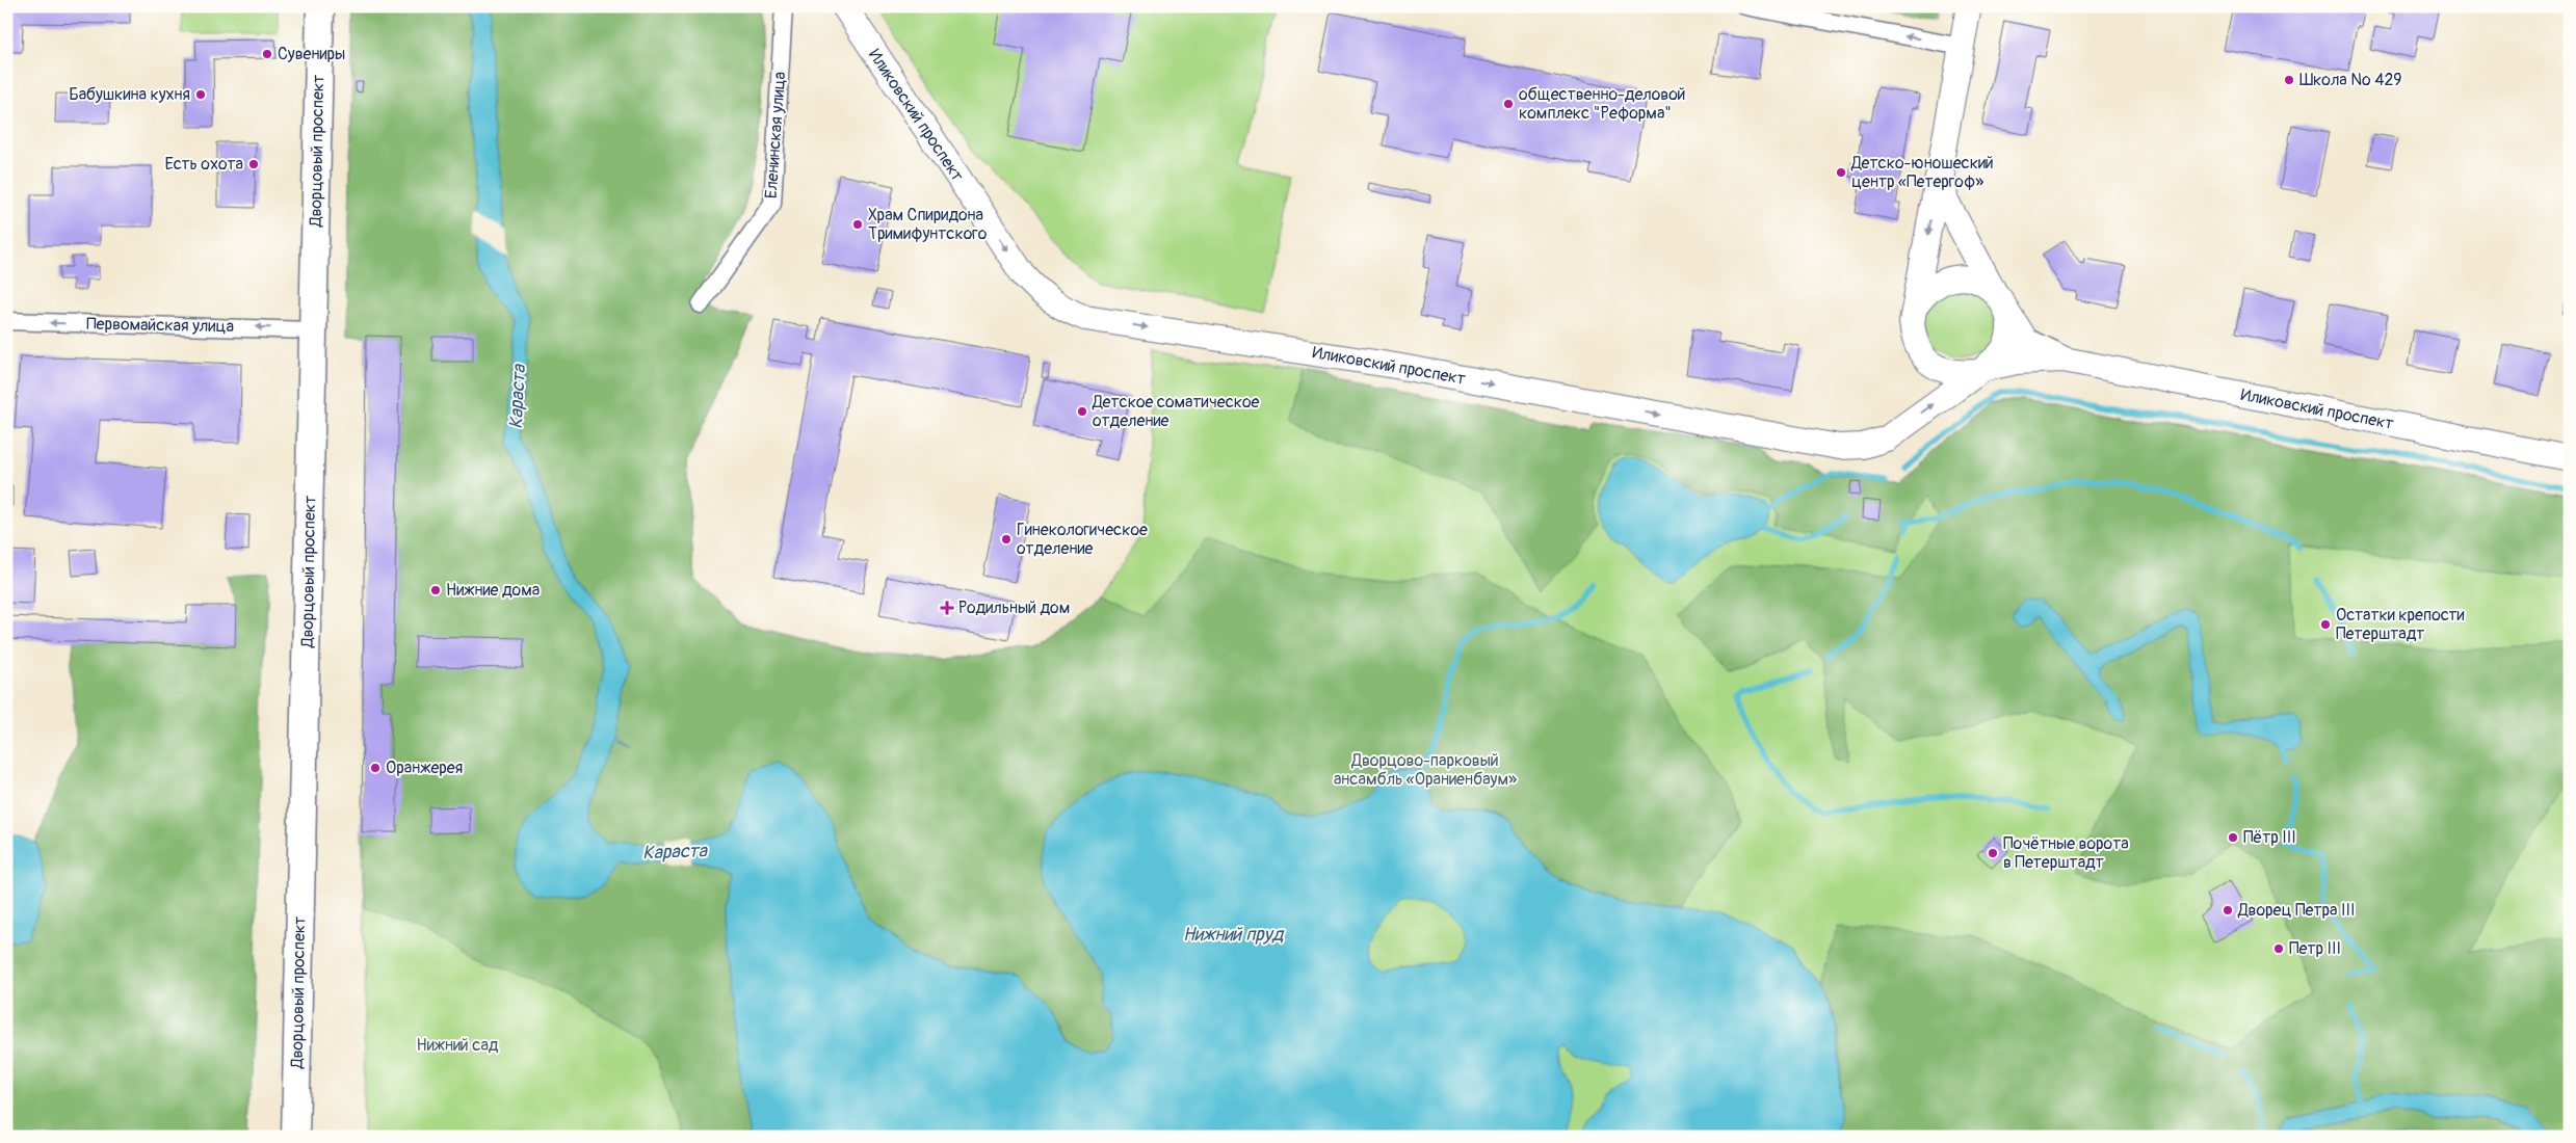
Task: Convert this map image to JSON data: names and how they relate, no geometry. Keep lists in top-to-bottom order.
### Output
{
  "streets": {
    "main road": ["Иликовский проспект", "Дворцовый проспект"],
    "street": ["Еленинская улица", "Первомайская улица"]
  },
  "crossings": [
    ["Дворцовый проспект", "Первомайская улица"]
  ],
  "one_way": ["Иликовский проспект", "Первомайская улица"],
  "water": ["Караста", "Нижний пруд"],
  "parks": ["Дворцово-парковый ансамбль «Ораниенбаум»", "Нижний сад"],
  "places": {
    "other": [
      "Сувениры",
      "Школа № 429",
      "Бабушкина кухня",
      "oбщеcтвенно-деловoй кoмплeкc \"Peфoрма\"",
      "Есть охота",
      "Детско-юношеский центр «Петергоф»",
      "Храм Спиридона Тримифунтского",
      "Детское соматическое отделение",
      "Гинекологическое отделение",
      "Нижние дома",
      "Остатки крепости Петерштадт",
      "Оранжерея",
      "Пётр III",
      "Почётные ворота в Петерштадт",
      "Дворец Петра III",
      "Петр III"
    ],
    "health": ["Родильный дом"]
  }
}
